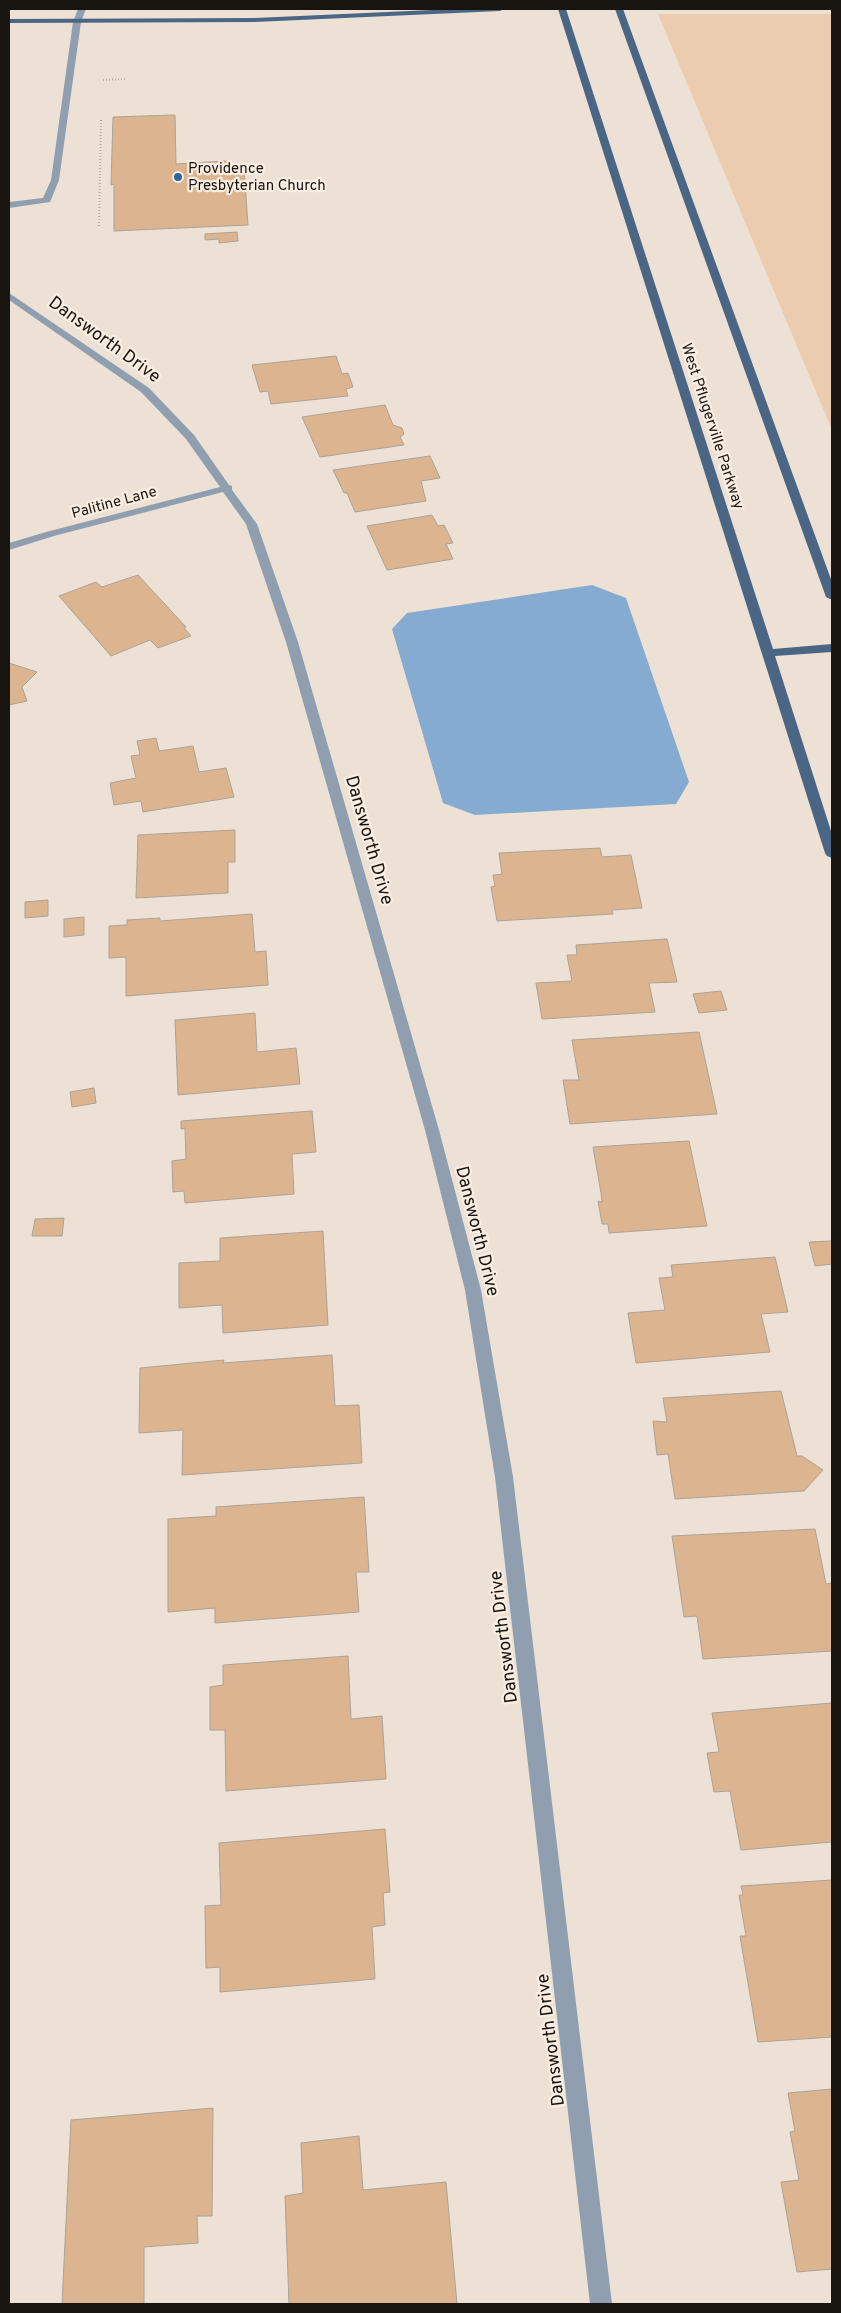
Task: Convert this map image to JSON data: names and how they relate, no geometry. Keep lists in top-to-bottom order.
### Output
{
  "streets": {
    "main road": ["West Pflugerville Parkway"],
    "street": ["Dansworth Drive", "Palitine Lane"]
  },
  "crossings": [
    ["Dansworth Drive", "Palitine Lane"]
  ],
  "places": ["Providence Presbyterian Church"]
}
